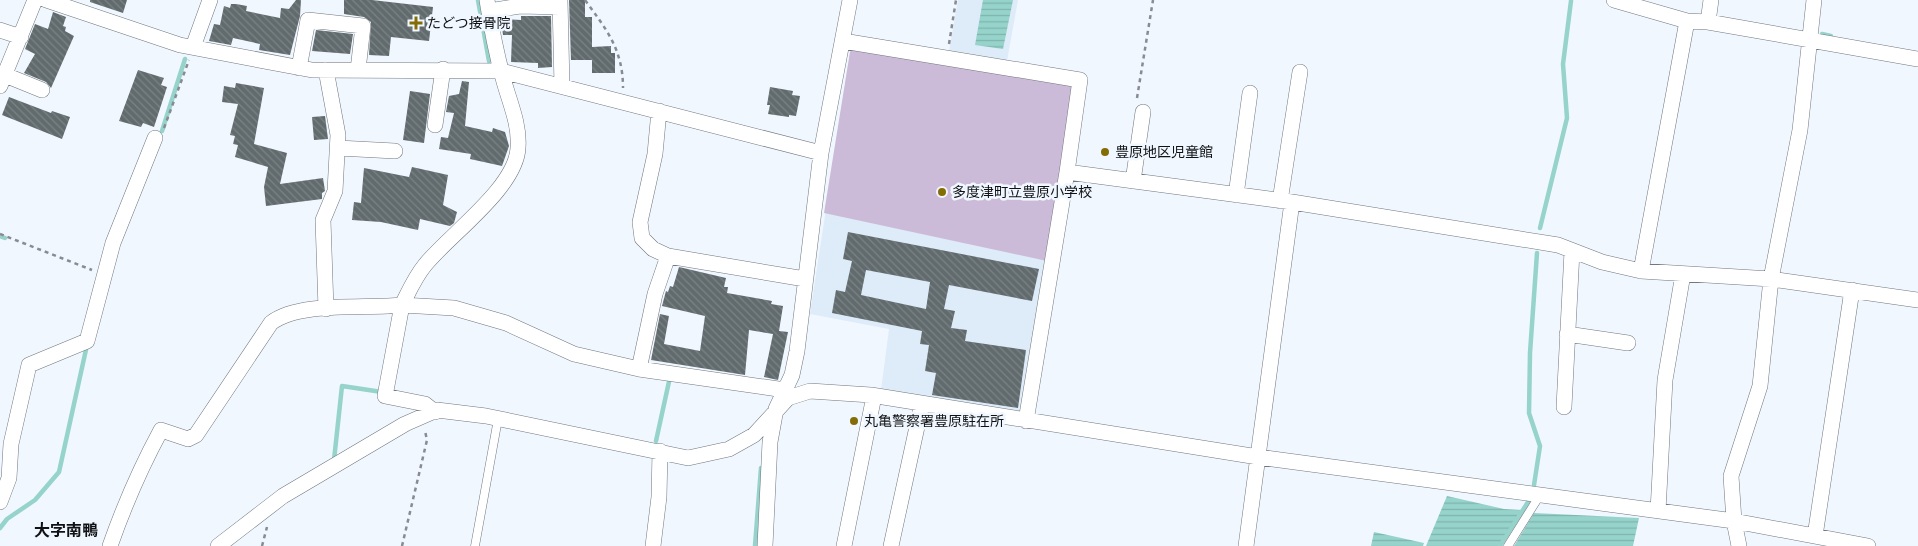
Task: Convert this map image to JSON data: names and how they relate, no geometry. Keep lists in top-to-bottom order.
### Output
{
  "districts": ["大字南鴨"],
  "places": {
    "health": ["たどつ接骨院"],
    "other": ["豊原地区児童館", "多度津町立豊原小学校", "丸亀警察署豊原駐在所"]
  }
}
